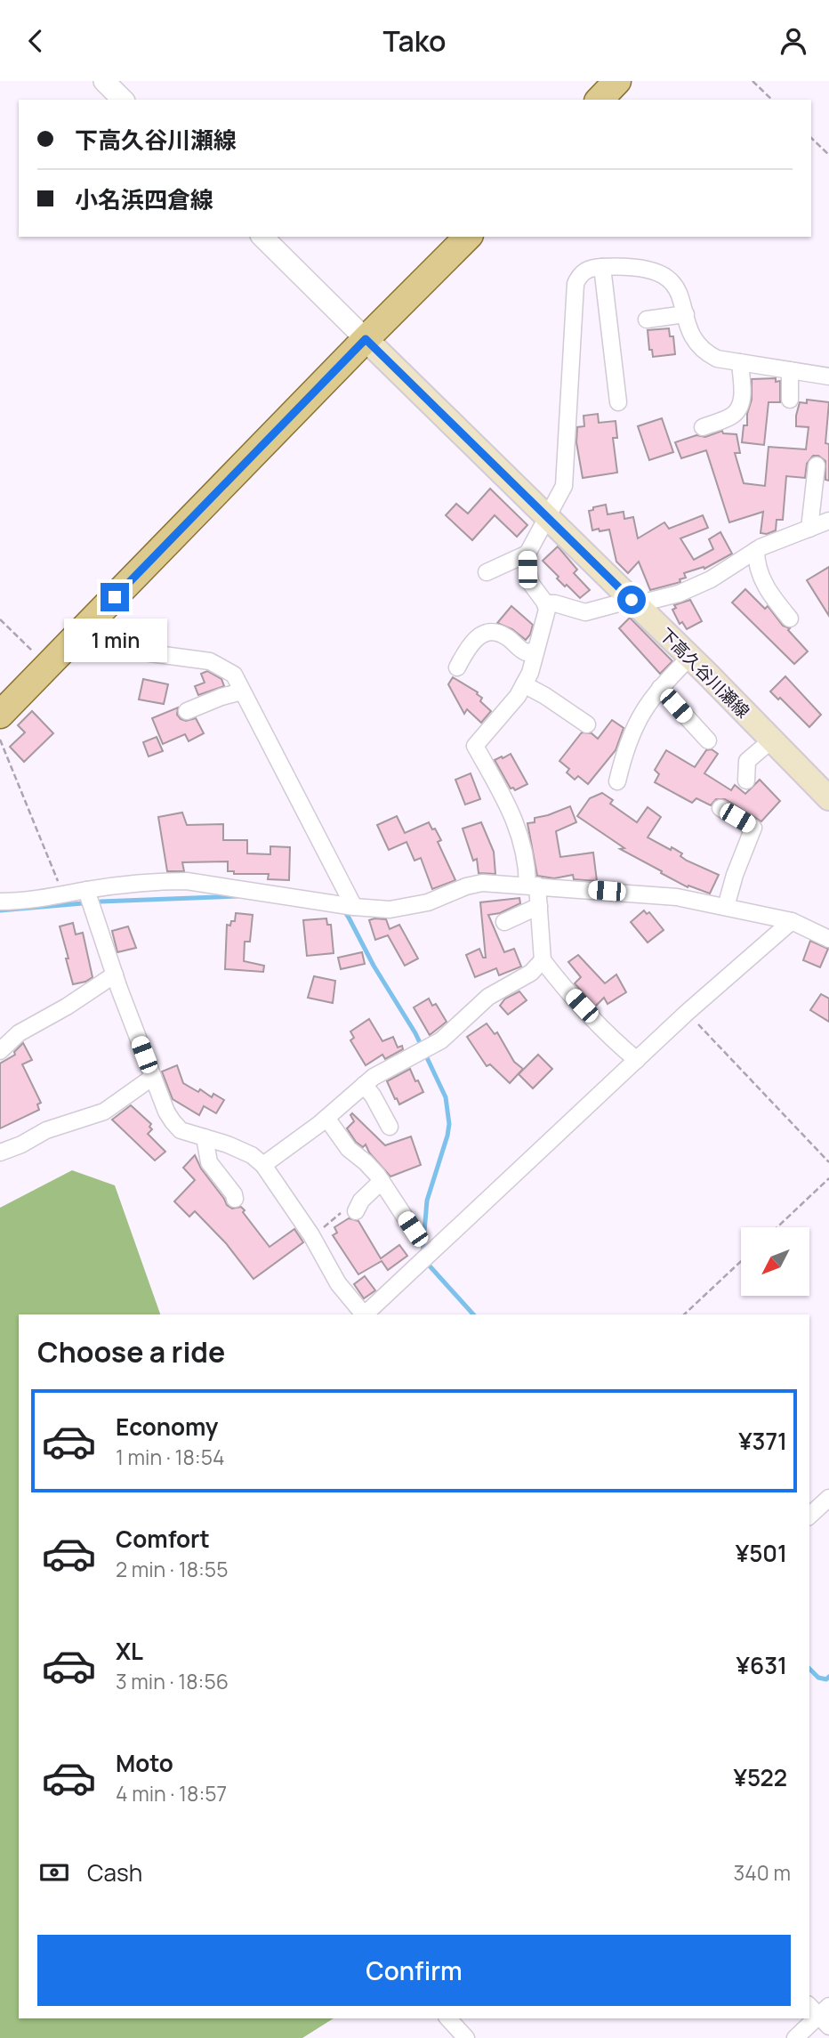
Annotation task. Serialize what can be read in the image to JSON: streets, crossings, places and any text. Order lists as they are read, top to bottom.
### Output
{
  "streets": {
    "main road": ["下高久谷川瀬線"]
  },
  "north": "bottom left",
  "page": {
    "header": "Tako",
    "banner": ["下高久谷川瀬線", "小名浜四倉線"],
    "bubble": "1 min",
    "heading": "Choose a ride",
    "list": [
      {
        "name": "Economy",
        "note": "1 min · 18:54",
        "value": "¥371"
      },
      {
        "name": "Comfort",
        "note": "2 min · 18:55",
        "value": "¥501"
      },
      {
        "name": "XL",
        "note": "3 min · 18:56",
        "value": "¥631"
      },
      {
        "name": "Moto",
        "note": "4 min · 18:57",
        "value": "¥522"
      }
    ],
    "pay": ["Cash", "340 m"],
    "buttons": "Confirm"
  }
}
